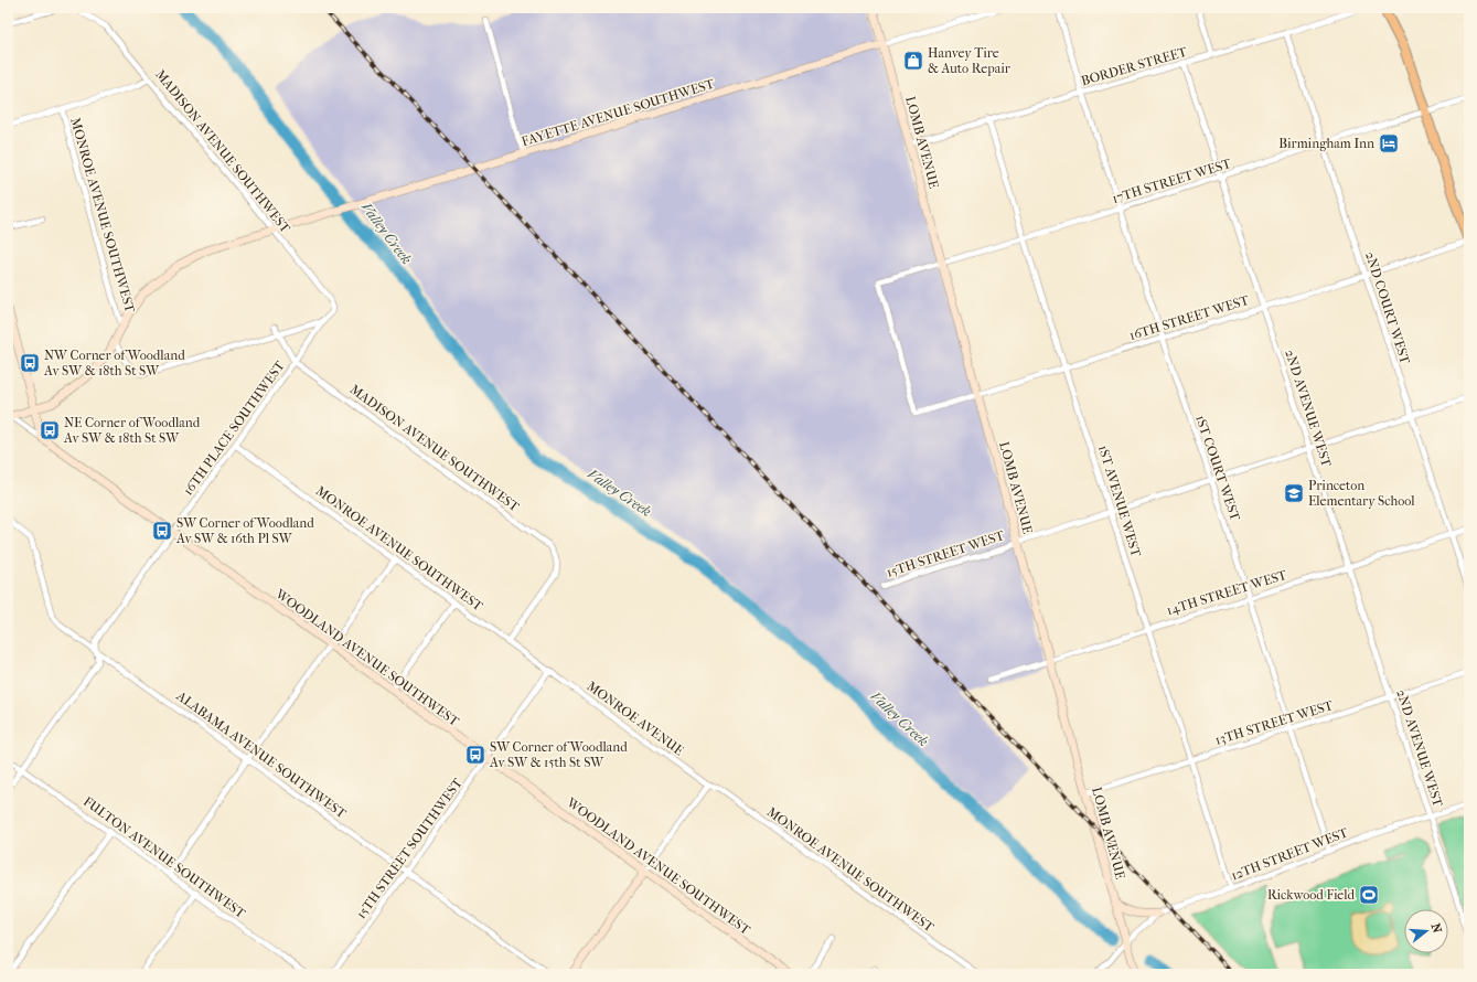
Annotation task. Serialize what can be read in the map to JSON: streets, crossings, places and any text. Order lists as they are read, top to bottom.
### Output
{
  "streets": {
    "street": [
      "BORDER STREET",
      "FAYETTE AVENUE SOUTHWEST",
      "LOMB AVENUE",
      "MADISON AVENUE SOUTHWEST",
      "17TH STREET WEST",
      "MONROE AVENUE SOUTHWEST",
      "2ND COURT WEST",
      "16TH STREET WEST",
      "2ND AVENUE WEST",
      "16TH PLACE SOUTHWEST",
      "1ST COURT WEST",
      "1ST AVENUE WEST",
      "15TH STREET WEST",
      "14TH STREET WEST",
      "WOODLAND AVENUE SOUTHWEST",
      "MONROE AVENUE",
      "13TH STREET WEST",
      "ALABAMA AVENUE SOUTHWEST",
      "15TH STREET SOUTHWEST",
      "12TH STREET WEST",
      "FULTON AVENUE SOUTHWEST"
    ]
  },
  "crossings": [
    ["BORDER STREET", "LOMB AVENUE"],
    ["BORDER STREET", "2ND COURT WEST"],
    ["BORDER STREET", "2ND AVENUE WEST"],
    ["BORDER STREET", "1ST COURT WEST"],
    ["BORDER STREET", "1ST AVENUE WEST"],
    ["FAYETTE AVENUE SOUTHWEST", "LOMB AVENUE"],
    ["FAYETTE AVENUE SOUTHWEST", "MADISON AVENUE SOUTHWEST"],
    ["FAYETTE AVENUE SOUTHWEST", "MONROE AVENUE SOUTHWEST"],
    ["LOMB AVENUE", "17TH STREET WEST"],
    ["LOMB AVENUE", "16TH STREET WEST"],
    ["LOMB AVENUE", "15TH STREET WEST"],
    ["LOMB AVENUE", "14TH STREET WEST"],
    ["LOMB AVENUE", "13TH STREET WEST"],
    ["LOMB AVENUE", "12TH STREET WEST"],
    ["MADISON AVENUE SOUTHWEST", "MONROE AVENUE SOUTHWEST"],
    ["MADISON AVENUE SOUTHWEST", "16TH PLACE SOUTHWEST"],
    ["17TH STREET WEST", "2ND COURT WEST"],
    ["17TH STREET WEST", "16TH STREET WEST"],
    ["17TH STREET WEST", "2ND AVENUE WEST"],
    ["17TH STREET WEST", "1ST COURT WEST"],
    ["17TH STREET WEST", "1ST AVENUE WEST"],
    ["MONROE AVENUE SOUTHWEST", "16TH PLACE SOUTHWEST"],
    ["MONROE AVENUE SOUTHWEST", "MONROE AVENUE"],
    ["MONROE AVENUE SOUTHWEST", "15TH STREET SOUTHWEST"],
    ["2ND COURT WEST", "16TH STREET WEST"],
    ["2ND COURT WEST", "15TH STREET WEST"],
    ["2ND COURT WEST", "14TH STREET WEST"],
    ["16TH STREET WEST", "2ND AVENUE WEST"],
    ["16TH STREET WEST", "1ST COURT WEST"],
    ["16TH STREET WEST", "1ST AVENUE WEST"],
    ["2ND AVENUE WEST", "15TH STREET WEST"],
    ["2ND AVENUE WEST", "14TH STREET WEST"],
    ["2ND AVENUE WEST", "13TH STREET WEST"],
    ["2ND AVENUE WEST", "12TH STREET WEST"],
    ["16TH PLACE SOUTHWEST", "WOODLAND AVENUE SOUTHWEST"],
    ["16TH PLACE SOUTHWEST", "ALABAMA AVENUE SOUTHWEST"],
    ["16TH PLACE SOUTHWEST", "FULTON AVENUE SOUTHWEST"],
    ["1ST COURT WEST", "15TH STREET WEST"],
    ["1ST COURT WEST", "14TH STREET WEST"],
    ["1ST COURT WEST", "13TH STREET WEST"],
    ["1ST COURT WEST", "12TH STREET WEST"],
    ["1ST AVENUE WEST", "15TH STREET WEST"],
    ["1ST AVENUE WEST", "14TH STREET WEST"],
    ["1ST AVENUE WEST", "13TH STREET WEST"],
    ["1ST AVENUE WEST", "12TH STREET WEST"],
    ["WOODLAND AVENUE SOUTHWEST", "15TH STREET SOUTHWEST"],
    ["MONROE AVENUE", "15TH STREET SOUTHWEST"],
    ["ALABAMA AVENUE SOUTHWEST", "15TH STREET SOUTHWEST"]
  ],
  "water": ["Valley Creek"],
  "places": {
    "shop": ["Hanvey Tire & Auto Repair"],
    "hotel": ["Birmingham Inn"],
    "bus stop": [
      "NW Corner of Woodland Av SW & 18th St SW",
      "NE Corner of Woodland Av SW & 18th St SW",
      "SW Corner of Woodland Av SW & 16th Pl SW",
      "SW Corner of Woodland Av SW & 15th St SW"
    ],
    "school or university": ["Princeton Elementary School"],
    "sports": ["Rickwood Field"]
  },
  "north": "right"
}
